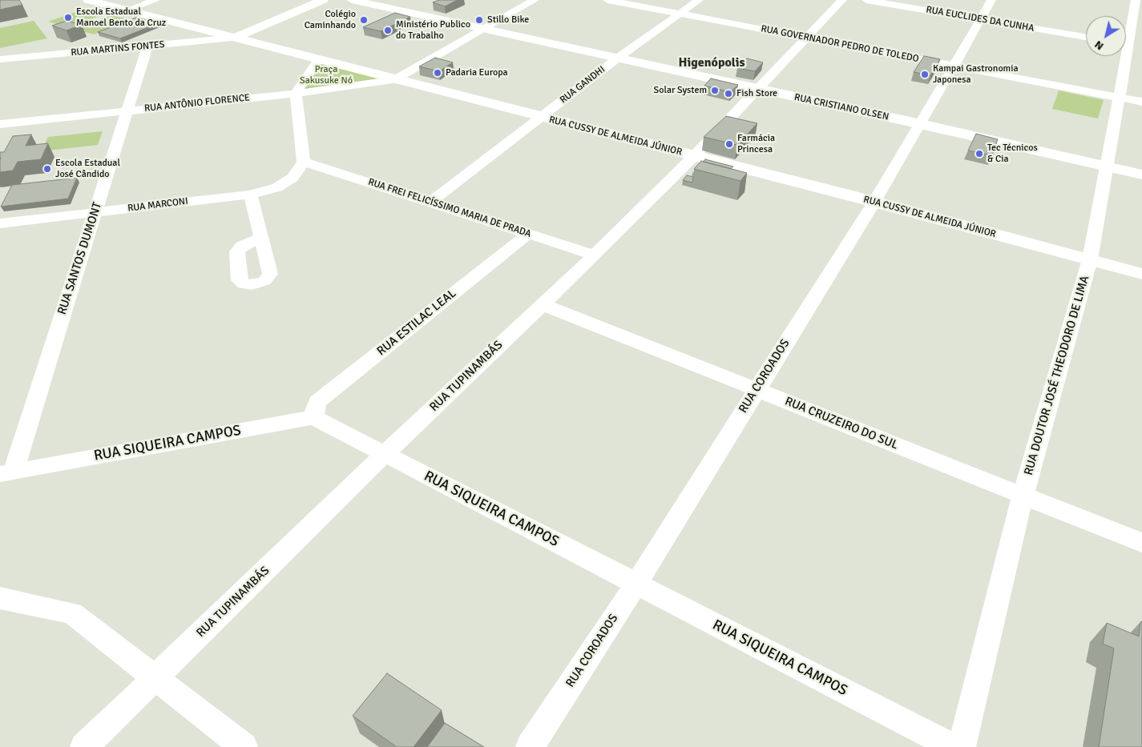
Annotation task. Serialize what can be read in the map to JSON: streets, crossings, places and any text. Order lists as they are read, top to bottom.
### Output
{
  "streets": {
    "street": [
      "RUA EUCLIDES DA CUNHA",
      "RUA GOVERNADOR PEDRO DE TOLEDO",
      "RUA MARTINS FONTES",
      "RUA GANDHI",
      "RUA ANTÔNIO FLORENCE",
      "RUA CRISTIANO OLSEN",
      "RUA CUSSY DE ALMEIDA JÚNIOR",
      "RUA MARCONI",
      "RUA FREI FELICÍSSIMO MARIA DE PRADA",
      "RUA SANTOS DUMONT",
      "RUA ESTILAC LEAL",
      "RUA DOUTOR JOSÉ THEODORO DE LIMA",
      "RUA TUPINAMBÁS",
      "RUA COROADOS",
      "RUA CRUZEIRO DO SUL",
      "RUA SIQUEIRA CAMPOS"
    ]
  },
  "crossings": [
    ["RUA EUCLIDES DA CUNHA", "RUA COROADOS"],
    ["RUA GOVERNADOR PEDRO DE TOLEDO", "RUA GANDHI"],
    ["RUA GOVERNADOR PEDRO DE TOLEDO", "RUA DOUTOR JOSÉ THEODORO DE LIMA"],
    ["RUA GOVERNADOR PEDRO DE TOLEDO", "RUA TUPINAMBÁS"],
    ["RUA GOVERNADOR PEDRO DE TOLEDO", "RUA COROADOS"],
    ["RUA MARTINS FONTES", "RUA CUSSY DE ALMEIDA JÚNIOR"],
    ["RUA MARTINS FONTES", "RUA SANTOS DUMONT"],
    ["RUA GANDHI", "RUA CRISTIANO OLSEN"],
    ["RUA GANDHI", "RUA CUSSY DE ALMEIDA JÚNIOR"],
    ["RUA GANDHI", "RUA FREI FELICÍSSIMO MARIA DE PRADA"],
    ["RUA ANTÔNIO FLORENCE", "RUA CUSSY DE ALMEIDA JÚNIOR"],
    ["RUA ANTÔNIO FLORENCE", "RUA SANTOS DUMONT"],
    ["RUA CRISTIANO OLSEN", "RUA DOUTOR JOSÉ THEODORO DE LIMA"],
    ["RUA CRISTIANO OLSEN", "RUA TUPINAMBÁS"],
    ["RUA CRISTIANO OLSEN", "RUA COROADOS"],
    ["RUA CUSSY DE ALMEIDA JÚNIOR", "RUA DOUTOR JOSÉ THEODORO DE LIMA"],
    ["RUA CUSSY DE ALMEIDA JÚNIOR", "RUA TUPINAMBÁS"],
    ["RUA CUSSY DE ALMEIDA JÚNIOR", "RUA COROADOS"],
    ["RUA MARCONI", "RUA FREI FELICÍSSIMO MARIA DE PRADA"],
    ["RUA MARCONI", "RUA SANTOS DUMONT"],
    ["RUA FREI FELICÍSSIMO MARIA DE PRADA", "RUA ESTILAC LEAL"],
    ["RUA FREI FELICÍSSIMO MARIA DE PRADA", "RUA TUPINAMBÁS"],
    ["RUA SANTOS DUMONT", "RUA SIQUEIRA CAMPOS"],
    ["RUA ESTILAC LEAL", "RUA SIQUEIRA CAMPOS"],
    ["RUA DOUTOR JOSÉ THEODORO DE LIMA", "RUA CRUZEIRO DO SUL"],
    ["RUA TUPINAMBÁS", "RUA CRUZEIRO DO SUL"],
    ["RUA TUPINAMBÁS", "RUA SIQUEIRA CAMPOS"],
    ["RUA COROADOS", "RUA CRUZEIRO DO SUL"],
    ["RUA COROADOS", "RUA SIQUEIRA CAMPOS"]
  ],
  "districts": ["Higenópolis"],
  "parks": ["Praça Sakusuke Nó"],
  "places": [
    "Escola Estadual Manoel Bento da Cruz",
    "Colégio Caminhando",
    "Stillo Bike",
    "Ministério Publico do Trabalho",
    "Padaria Europa",
    "Kampai Gastronomia Japonesa",
    "Solar System",
    "Fish Store",
    "Farmácia Princesa",
    "Tec Técnicos & Cia",
    "Escola Estadual José Cândido"
  ],
  "north": "bottom left"
}
